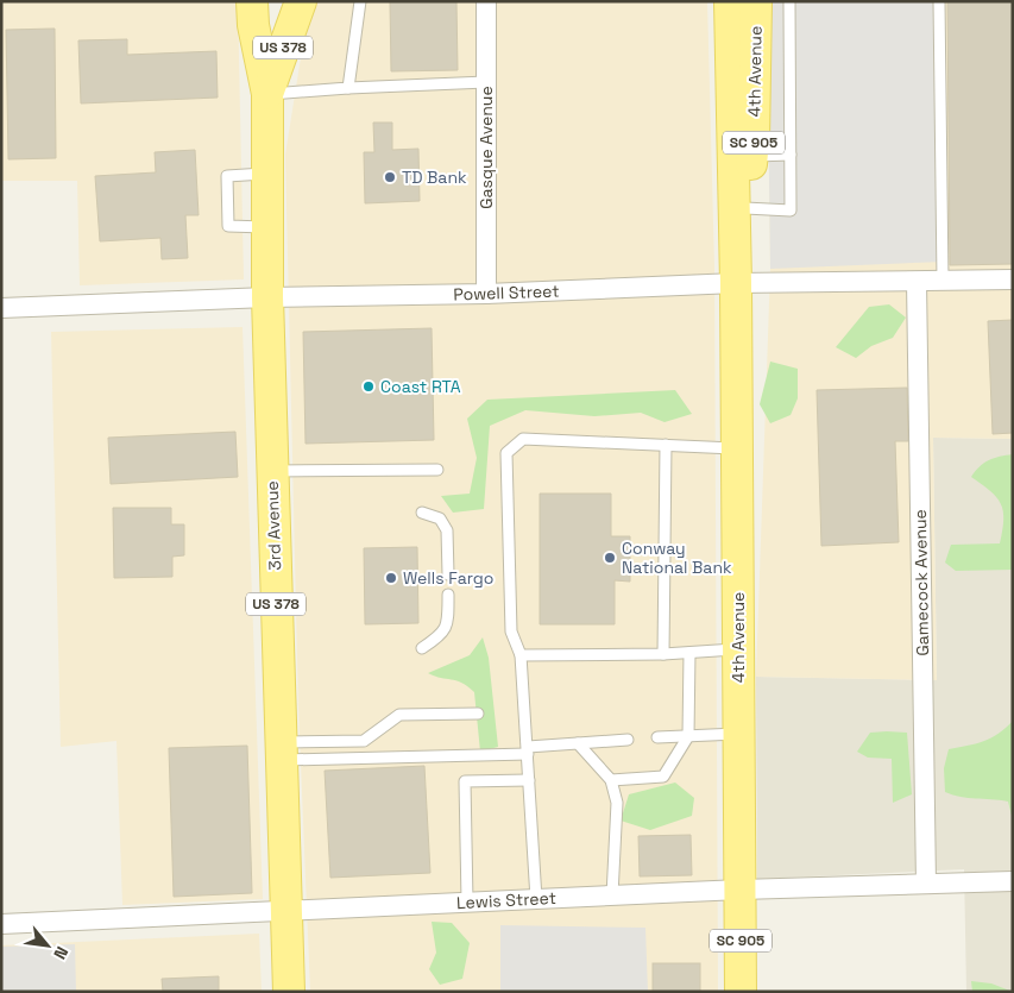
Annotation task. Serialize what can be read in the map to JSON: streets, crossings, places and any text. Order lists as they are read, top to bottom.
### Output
{
  "streets": {
    "main road": [
      "US 378",
      "4th Avenue",
      "SC 905",
      "3rd Avenue"
    ],
    "street": [
      "Gasque Avenue",
      "Powell Street",
      "Gamecock Avenue",
      "Lewis Street"
    ]
  },
  "crossings": [
    ["US 378", "3rd Avenue"],
    ["4th Avenue", "Powell Street"],
    ["4th Avenue", "Lewis Street"],
    ["Gasque Avenue", "Powell Street"],
    ["Powell Street", "3rd Avenue"],
    ["Powell Street", "Gamecock Avenue"],
    ["3rd Avenue", "Lewis Street"],
    ["Gamecock Avenue", "Lewis Street"]
  ],
  "places": [
    "TD Bank",
    "Coast RTA",
    "Conway National Bank",
    "Wells Fargo"
  ],
  "north": "bottom right"
}
